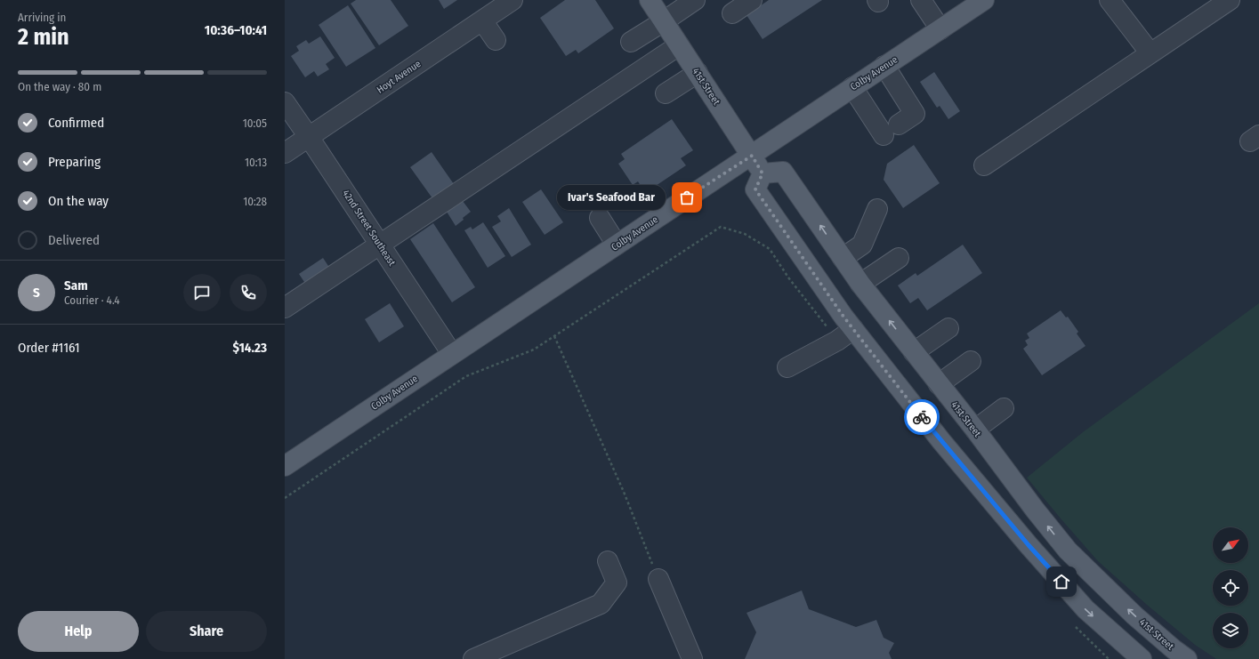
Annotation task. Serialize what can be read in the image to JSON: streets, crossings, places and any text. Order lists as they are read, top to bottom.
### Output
{
  "streets": {
    "main road": ["Colby Avenue", "41st Street"],
    "street": ["Hoyt Avenue", "42nd Street Southeast"]
  },
  "crossings": [
    ["Colby Avenue", "41st Street"],
    ["Colby Avenue", "42nd Street Southeast"],
    ["Hoyt Avenue", "42nd Street Southeast"]
  ],
  "places": ["Ivar's Seafood Bar"],
  "north": "top right",
  "page": {
    "heading": ["2 min", "Arriving in", "10:36–10:41"],
    "panel": [
      "Sam",
      "Courier · 4.4",
      "Order #1161",
      "$14.23"
    ],
    "bar": "On the way · 80 m",
    "list": [
      ["Confirmed", "10:05"],
      ["Preparing", "10:13"],
      ["On the way", "10:28"],
      "Delivered"
    ],
    "bubble": "Ivar's Seafood Bar",
    "round": "S",
    "buttons": ["Help", "Share"]
  }
}
